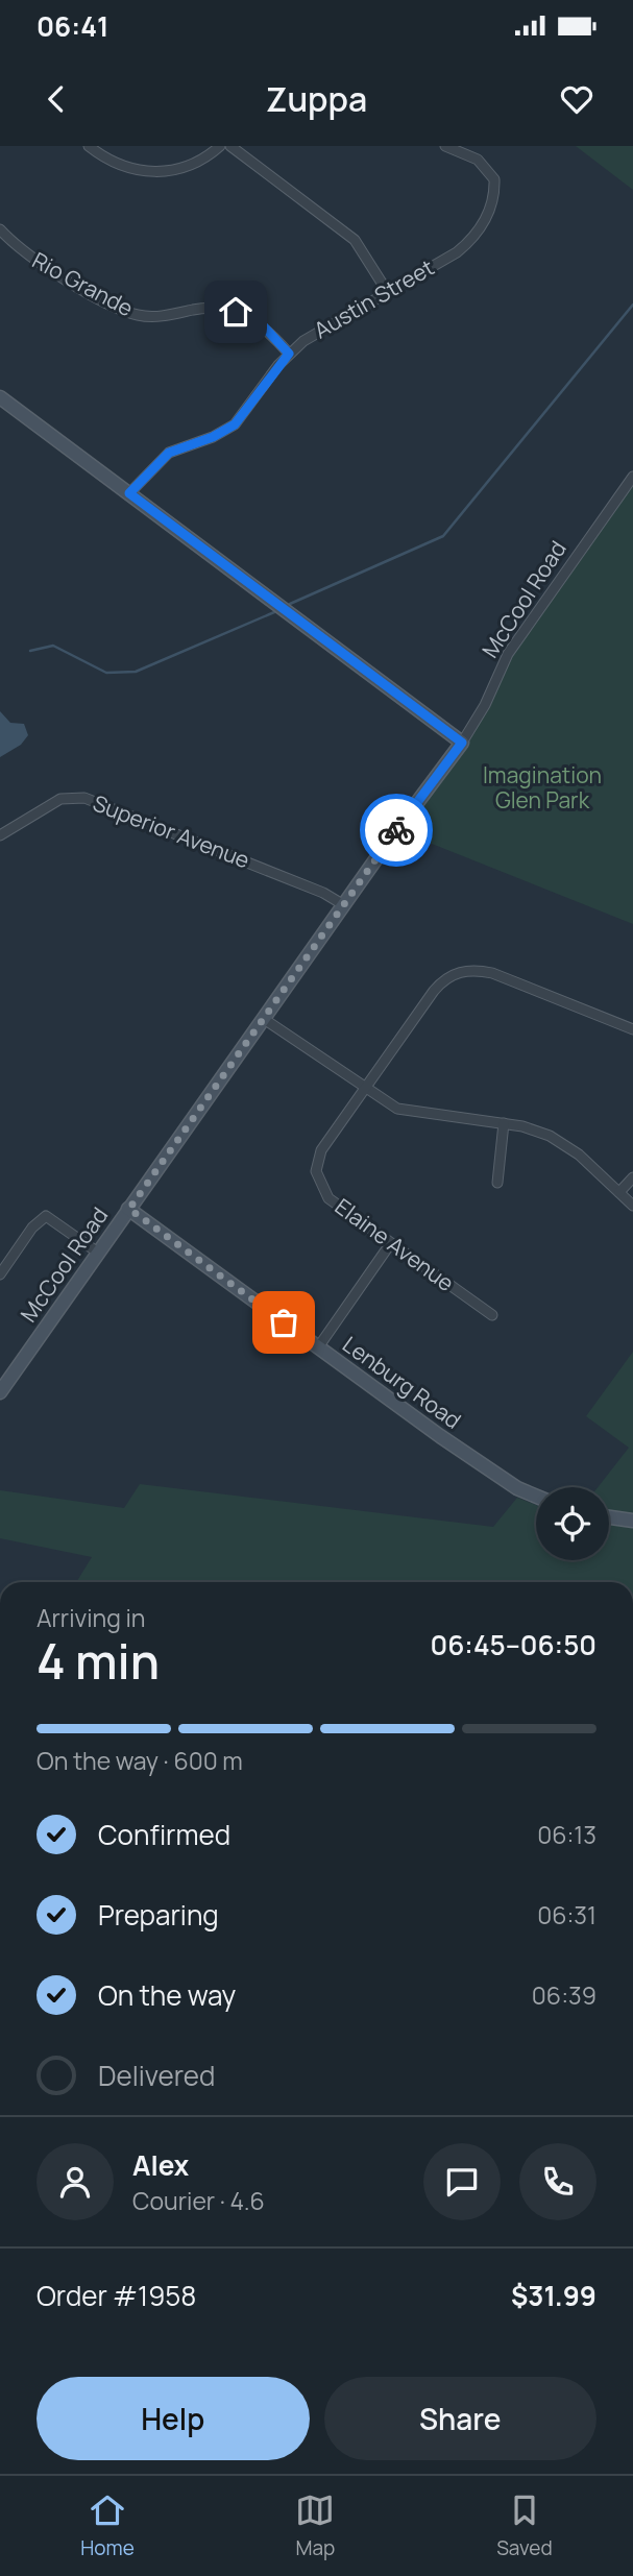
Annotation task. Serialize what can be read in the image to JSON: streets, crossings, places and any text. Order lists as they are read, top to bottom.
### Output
{
  "streets": {
    "street": [
      "Rio Grande",
      "Austin Street",
      "McCool Road",
      "Superior Avenue",
      "Elaine Avenue",
      "Lenburg Road"
    ]
  },
  "crossings": [
    ["Rio Grande", "Austin Street"],
    ["McCool Road", "Superior Avenue"],
    ["McCool Road", "Lenburg Road"]
  ],
  "parks": ["Imagination Glen Park"],
  "page": {
    "status": "06:41",
    "header": "Zuppa",
    "heading": ["4 min", "Arriving in", "06:45–06:50"],
    "panel": [
      "Alex",
      "Courier · 4.6",
      "Order #1958",
      "$31.99"
    ],
    "bar": "On the way · 600 m",
    "list": [
      ["Confirmed", "06:13"],
      ["Preparing", "06:31"],
      ["On the way", "06:39"],
      "Delivered"
    ],
    "buttons": ["Help", "Share"],
    "tabs": ["Home", "Map", "Saved"]
  }
}
